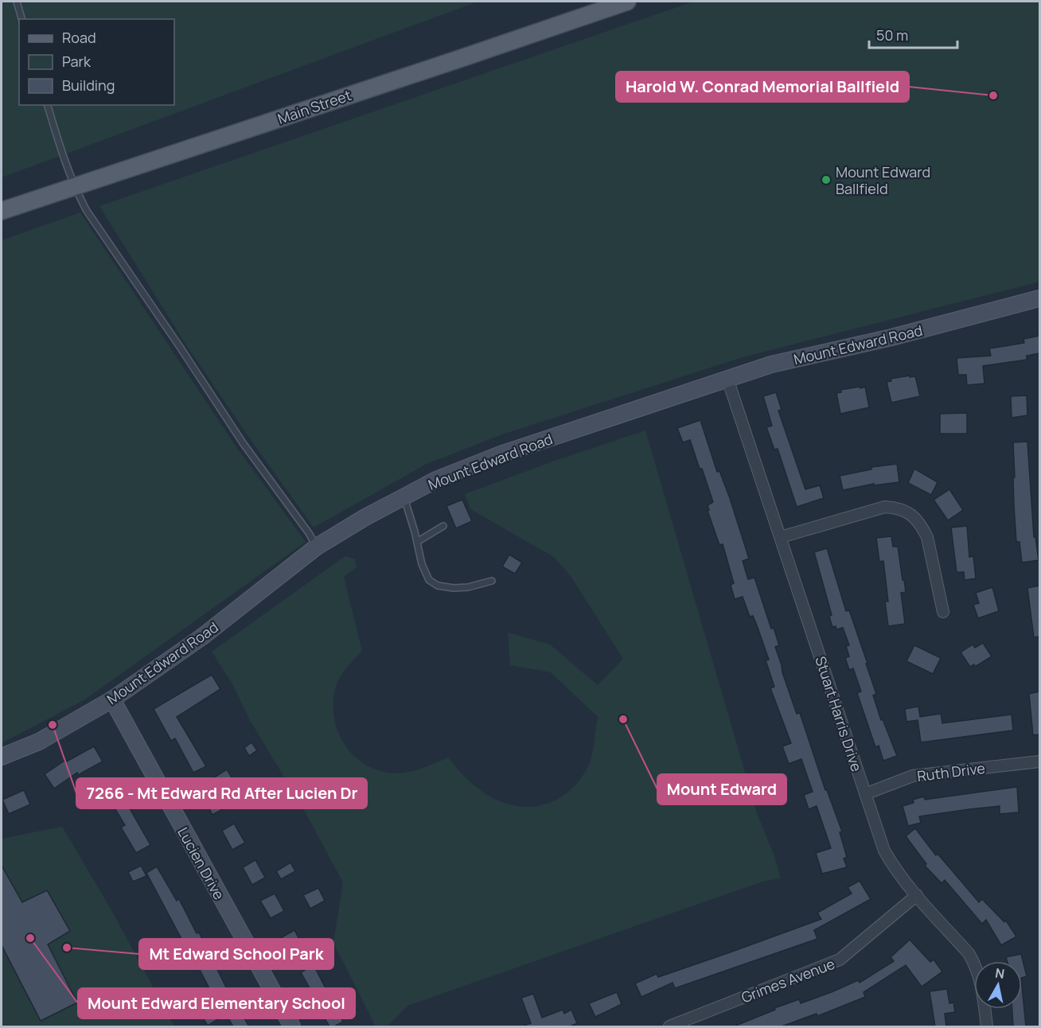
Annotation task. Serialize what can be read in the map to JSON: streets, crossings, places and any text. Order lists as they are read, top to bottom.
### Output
{
  "streets": {
    "main road": ["Main Street"],
    "street": [
      "Mount Edward Road",
      "Stuart Harris Drive",
      "Ruth Drive",
      "Lucien Drive",
      "Grimes Avenue"
    ]
  },
  "crossings": [
    ["Mount Edward Road", "Stuart Harris Drive"],
    ["Mount Edward Road", "Lucien Drive"],
    ["Stuart Harris Drive", "Ruth Drive"],
    ["Stuart Harris Drive", "Grimes Avenue"]
  ],
  "places": [
    "Harold W. Conrad Memorial Ballfield",
    "Mount Edward Ballfield",
    "Mount Edward",
    "7266 - Mt Edward Rd After Lucien Dr",
    "Mount Edward Elementary School",
    "Mt Edward School Park"
  ],
  "legend": ["Road", "Park", "Building"],
  "scale_bar": "50 m",
  "north": "top"
}
